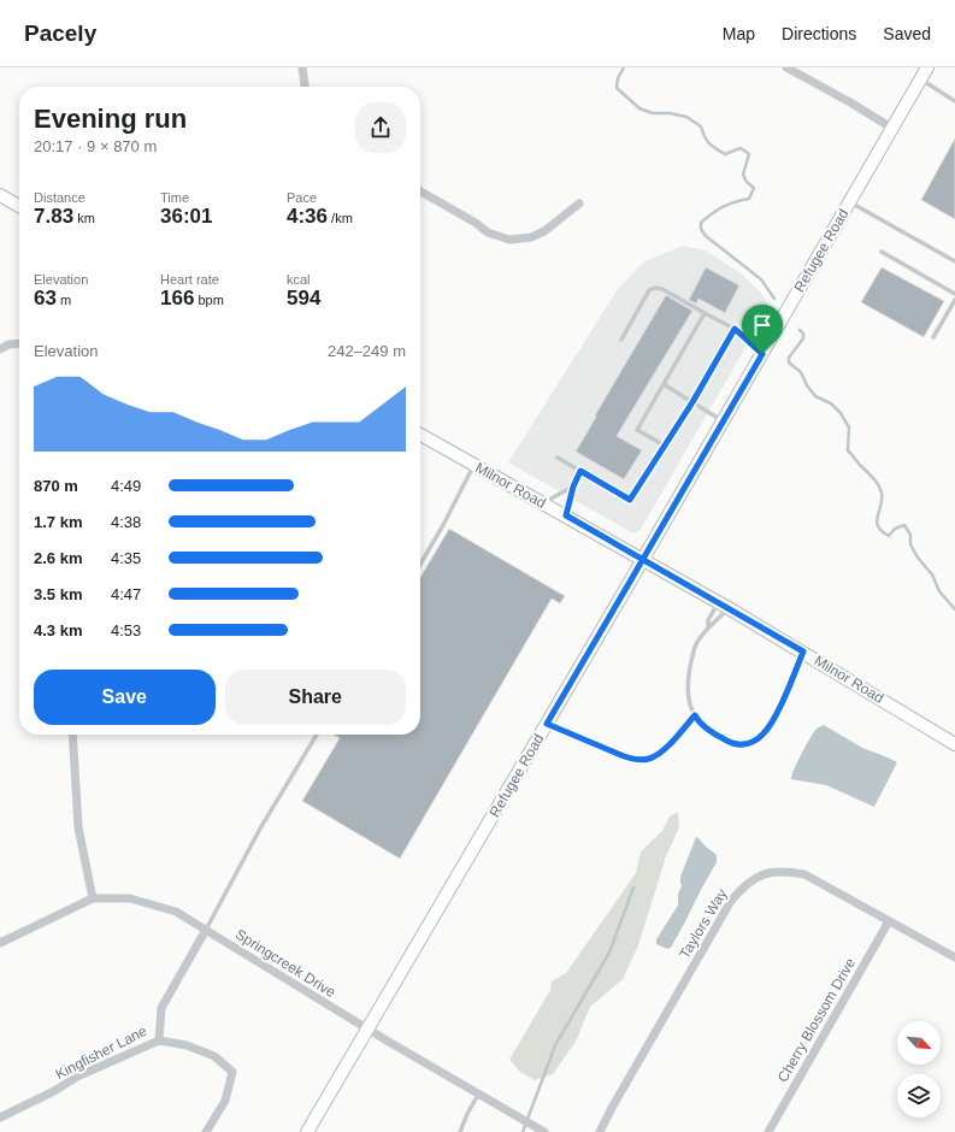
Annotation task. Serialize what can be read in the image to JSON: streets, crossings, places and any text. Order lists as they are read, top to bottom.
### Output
{
  "streets": {
    "main road": ["Refugee Road", "Milnor Road"],
    "street": [
      "Taylors Way",
      "Springcreek Drive",
      "Cherry Blossom Drive",
      "Kingfisher Lane"
    ]
  },
  "crossings": [
    ["Refugee Road", "Milnor Road"],
    ["Refugee Road", "Springcreek Drive"],
    ["Taylors Way", "Cherry Blossom Drive"],
    ["Springcreek Drive", "Kingfisher Lane"]
  ],
  "north": "bottom right",
  "page": {
    "header": "Pacely",
    "nav": ["Map", "Directions", "Saved"],
    "heading": ["Evening run", "20:17 · 9 × 870 m"],
    "stats": [
      ["Distance", "7.83 km"],
      ["Time", "36:01"],
      ["Pace", "4:36 /km"],
      ["Elevation", "63 m"],
      ["Heart rate", "166 bpm"],
      ["kcal", "594"]
    ],
    "chart": ["Elevation", "242–249 m"],
    "list": [
      {
        "name": "870 m",
        "note": "4:49"
      },
      {
        "name": "1.7 km",
        "note": "4:38"
      },
      {
        "name": "2.6 km",
        "note": "4:35"
      },
      {
        "name": "3.5 km",
        "note": "4:47"
      },
      {
        "name": "4.3 km",
        "note": "4:53"
      }
    ],
    "buttons": ["Save", "Share"]
  }
}
